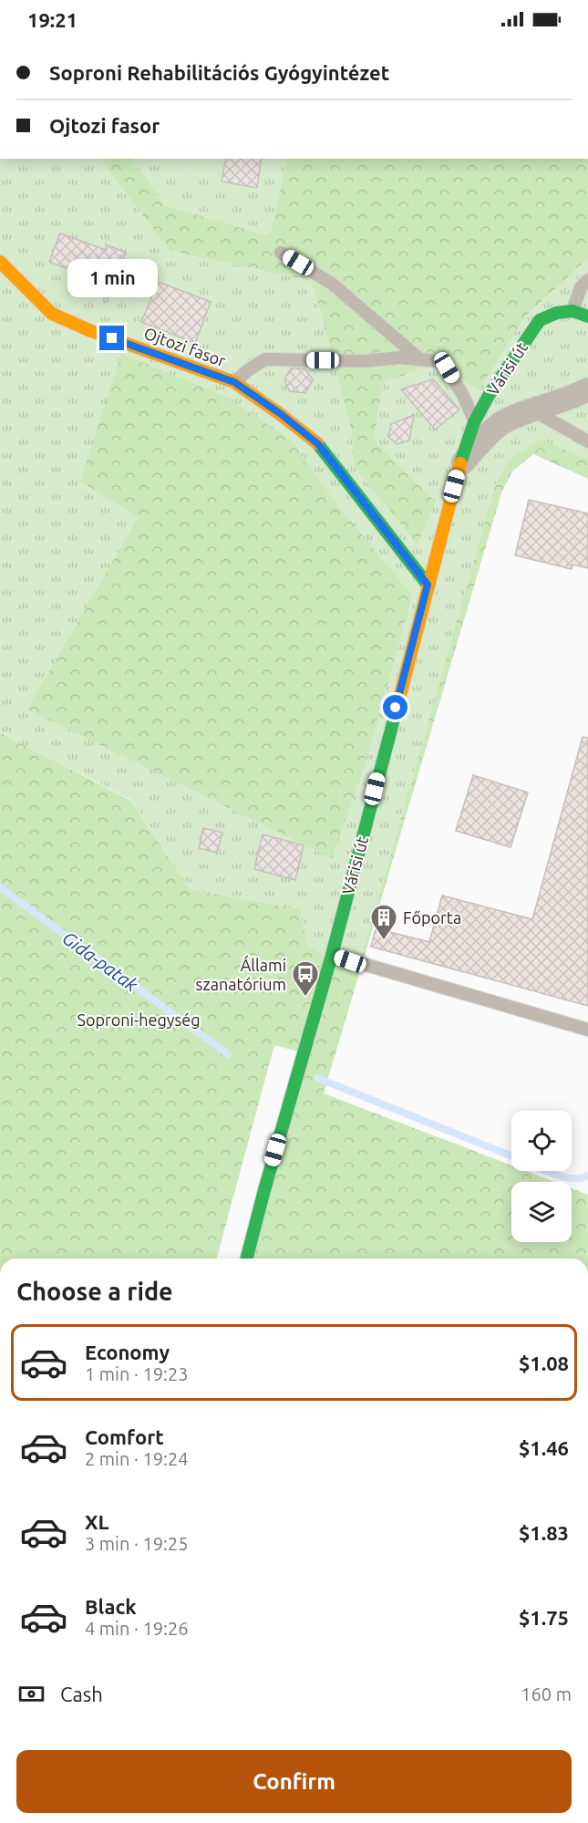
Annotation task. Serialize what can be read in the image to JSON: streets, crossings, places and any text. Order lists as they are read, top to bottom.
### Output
{
  "streets": {
    "street": ["Ojtozi fasor", "Várisi út"]
  },
  "crossings": [
    ["Ojtozi fasor", "Várisi út"]
  ],
  "water": ["Gida-patak"],
  "parks": ["Soproni-hegység"],
  "places": {
    "building": ["Főporta"],
    "bus stop": ["Állami szanatórium"]
  },
  "page": {
    "status": "19:21",
    "banner": ["Soproni Rehabilitációs Gyógyintézet", "Ojtozi fasor"],
    "bubble": "1 min",
    "heading": "Choose a ride",
    "list": [
      {
        "name": "Economy",
        "note": "1 min · 19:23",
        "value": "$1.08"
      },
      {
        "name": "Comfort",
        "note": "2 min · 19:24",
        "value": "$1.46"
      },
      {
        "name": "XL",
        "note": "3 min · 19:25",
        "value": "$1.83"
      },
      {
        "name": "Black",
        "note": "4 min · 19:26",
        "value": "$1.75"
      }
    ],
    "pay": ["Cash", "160 m"],
    "buttons": "Confirm"
  }
}
